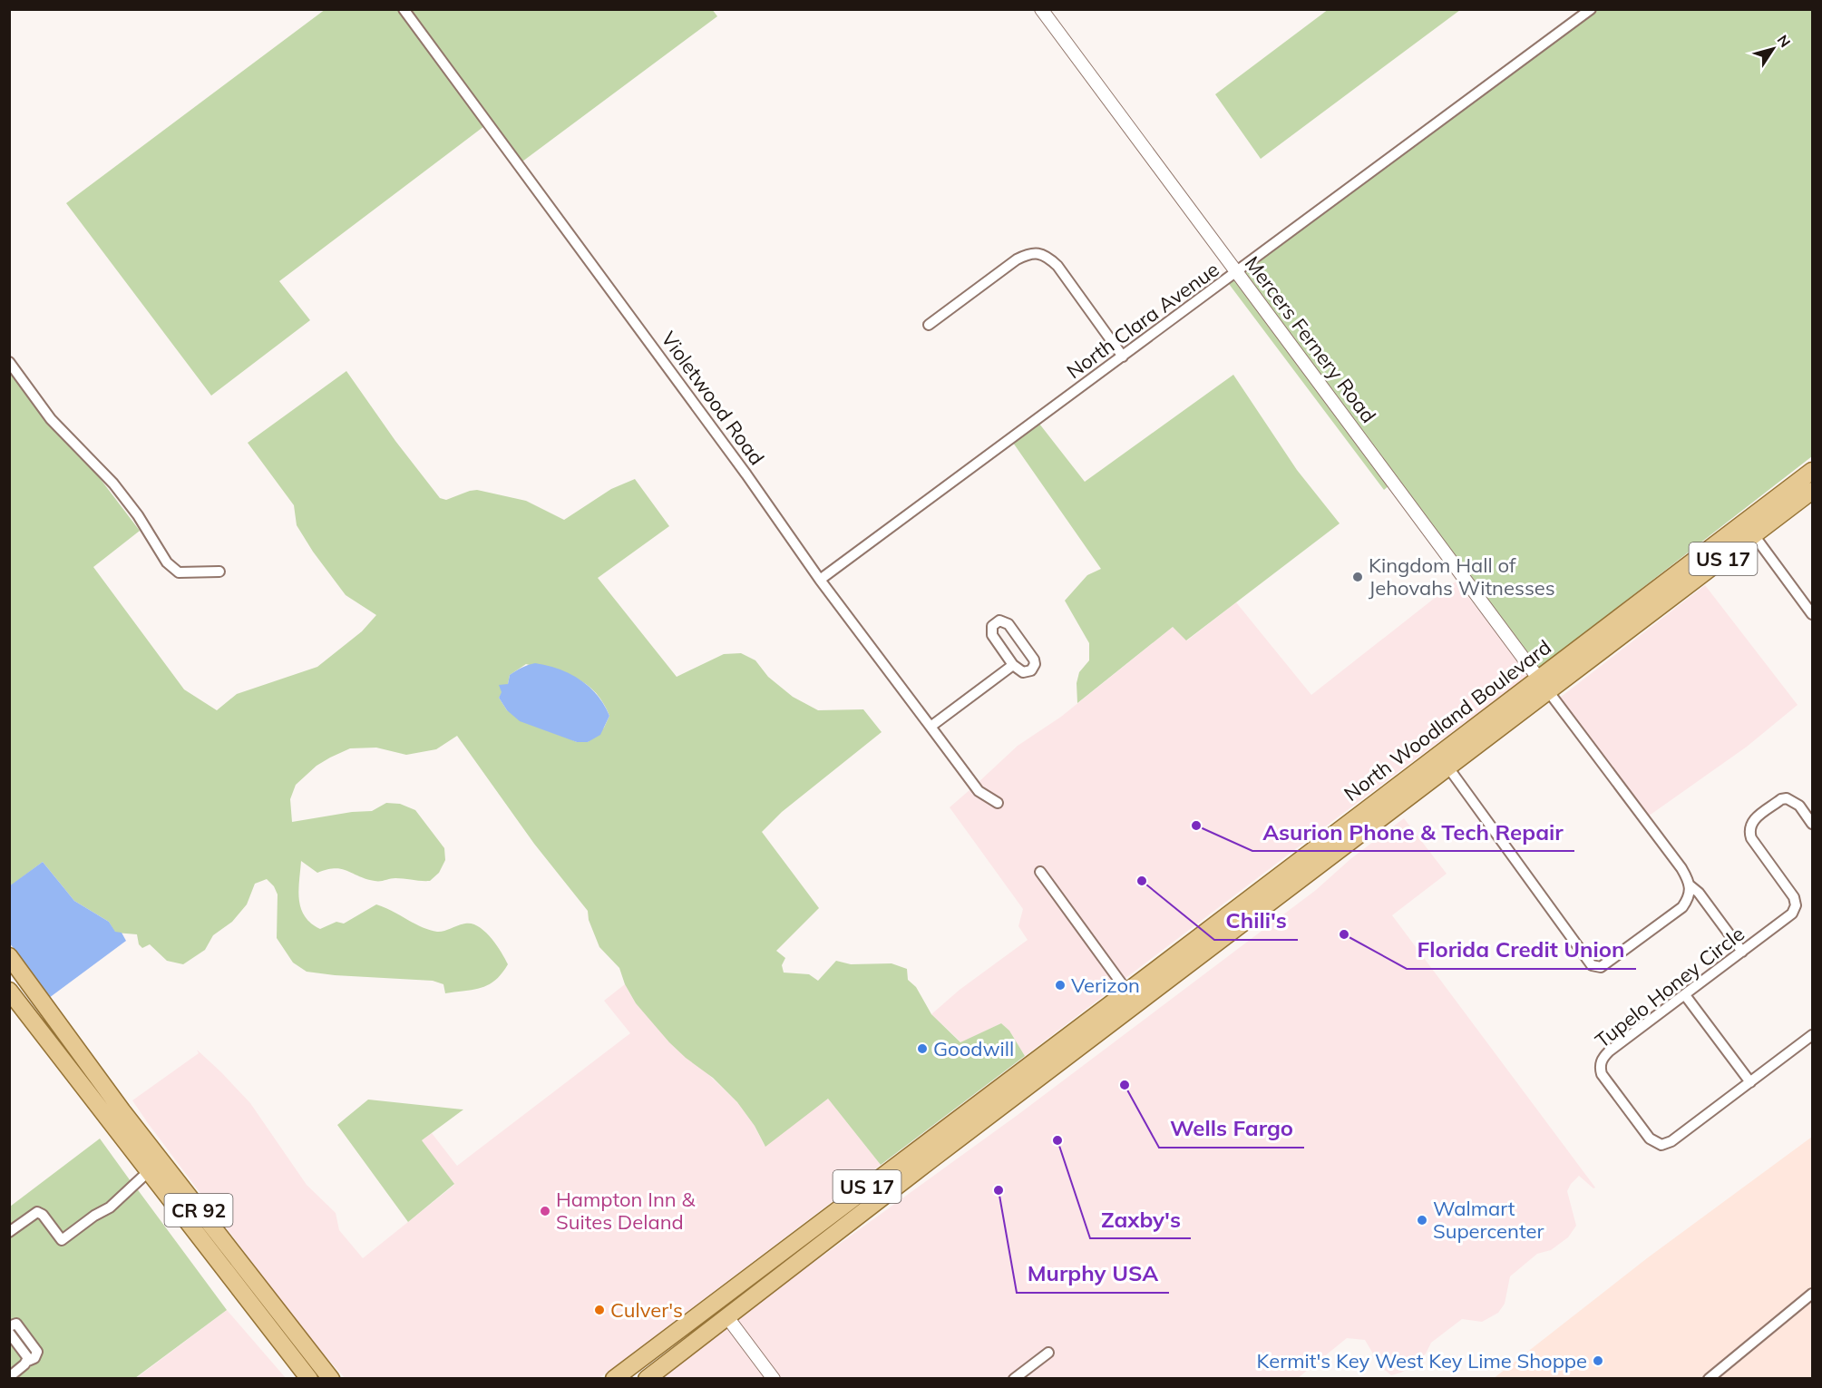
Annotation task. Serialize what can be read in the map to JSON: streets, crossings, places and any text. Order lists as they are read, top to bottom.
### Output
{
  "streets": {
    "main road": ["US 17", "North Woodland Boulevard", "CR 92"],
    "street": [
      "North Clara Avenue",
      "Mercers Fernery Road",
      "Violetwood Road",
      "Tupelo Honey Circle"
    ]
  },
  "crossings": [
    ["North Clara Avenue", "Mercers Fernery Road"],
    ["North Clara Avenue", "Violetwood Road"],
    ["Mercers Fernery Road", "North Woodland Boulevard"]
  ],
  "places": [
    "Kingdom Hall of Jehovahs Witnesses",
    "Asurion Phone & Tech Repair",
    "Chili's",
    "Florida Credit Union",
    "Verizon",
    "Goodwill",
    "Wells Fargo",
    "Zaxby's",
    "Murphy USA",
    "Hampton Inn & Suites Deland",
    "Walmart Supercenter",
    "Culver's",
    "Kermit's Key West Key Lime Shoppe"
  ],
  "north": "top right"
}
